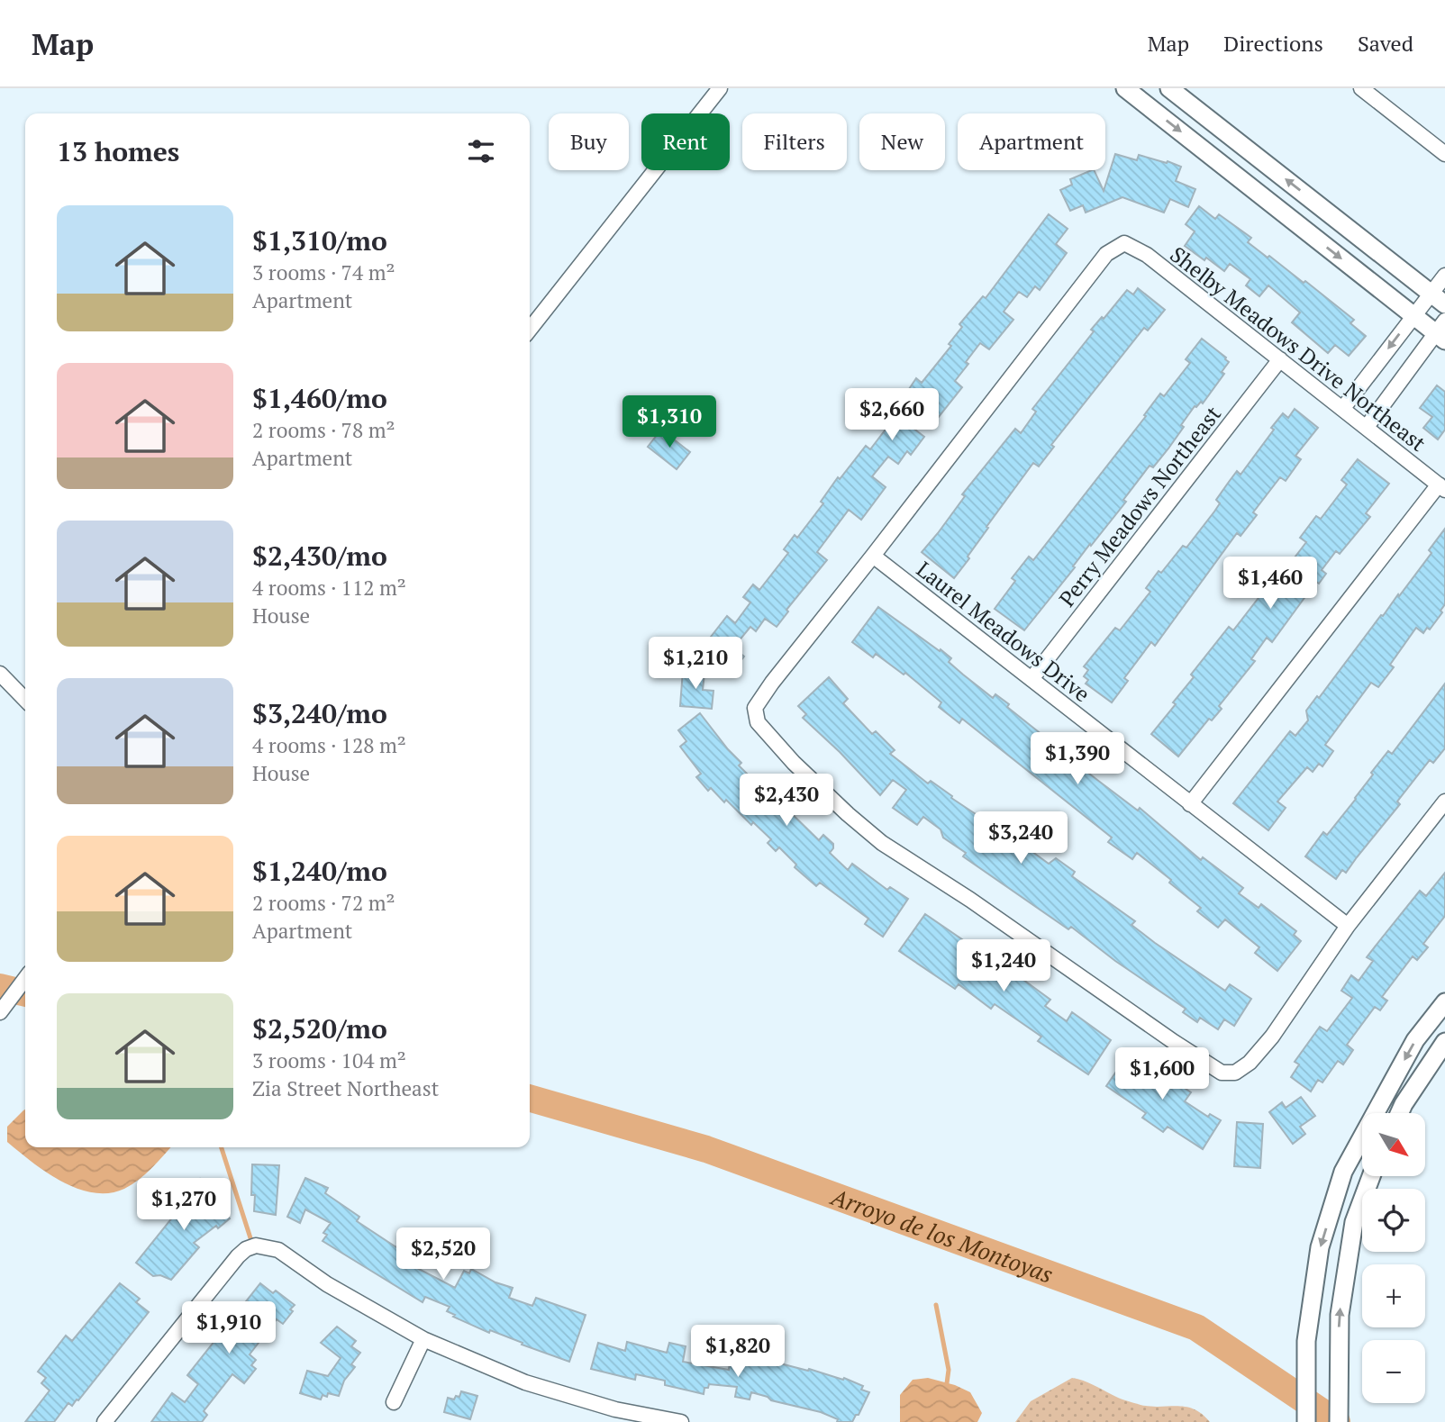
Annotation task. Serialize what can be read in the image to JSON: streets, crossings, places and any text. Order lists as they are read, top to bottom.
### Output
{
  "streets": {
    "street": ["Shelby Meadows Drive Northeast", "Perry Meadows Northeast", "Laurel Meadows Drive"]
  },
  "crossings": [
    ["Shelby Meadows Drive Northeast", "Perry Meadows Northeast"],
    ["Shelby Meadows Drive Northeast", "Laurel Meadows Drive"],
    ["Perry Meadows Northeast", "Laurel Meadows Drive"]
  ],
  "water": ["Arroyo de los Montoyas"],
  "north": "bottom right",
  "page": {
    "header": "Map",
    "nav": ["Map", "Directions", "Saved"],
    "chip": [
      "Buy",
      "Rent",
      "Filters",
      "New",
      "Apartment"
    ],
    "heading": "13 homes",
    "list": [
      {
        "name": "$1,310/mo",
        "note": "3 rooms · 74 m² · Apartment"
      },
      {
        "name": "$1,460/mo",
        "note": "2 rooms · 78 m² · Apartment"
      },
      {
        "name": "$2,430/mo",
        "note": "4 rooms · 112 m² · House"
      },
      {
        "name": "$3,240/mo",
        "note": "4 rooms · 128 m² · House"
      },
      {
        "name": "$1,240/mo",
        "note": "2 rooms · 72 m² · Apartment"
      },
      {
        "name": "$2,520/mo",
        "note": "3 rooms · 104 m² · Zia Street Northeast"
      }
    ],
    "price": [
      "$2,660",
      "$1,310",
      "$1,460",
      "$1,210",
      "$1,390",
      "$2,430",
      "$3,240",
      "$1,240",
      "$1,600",
      "$1,270",
      "$2,520",
      "$1,910",
      "$1,820"
    ],
    "map_buttons": ["+", "−"]
  }
}
